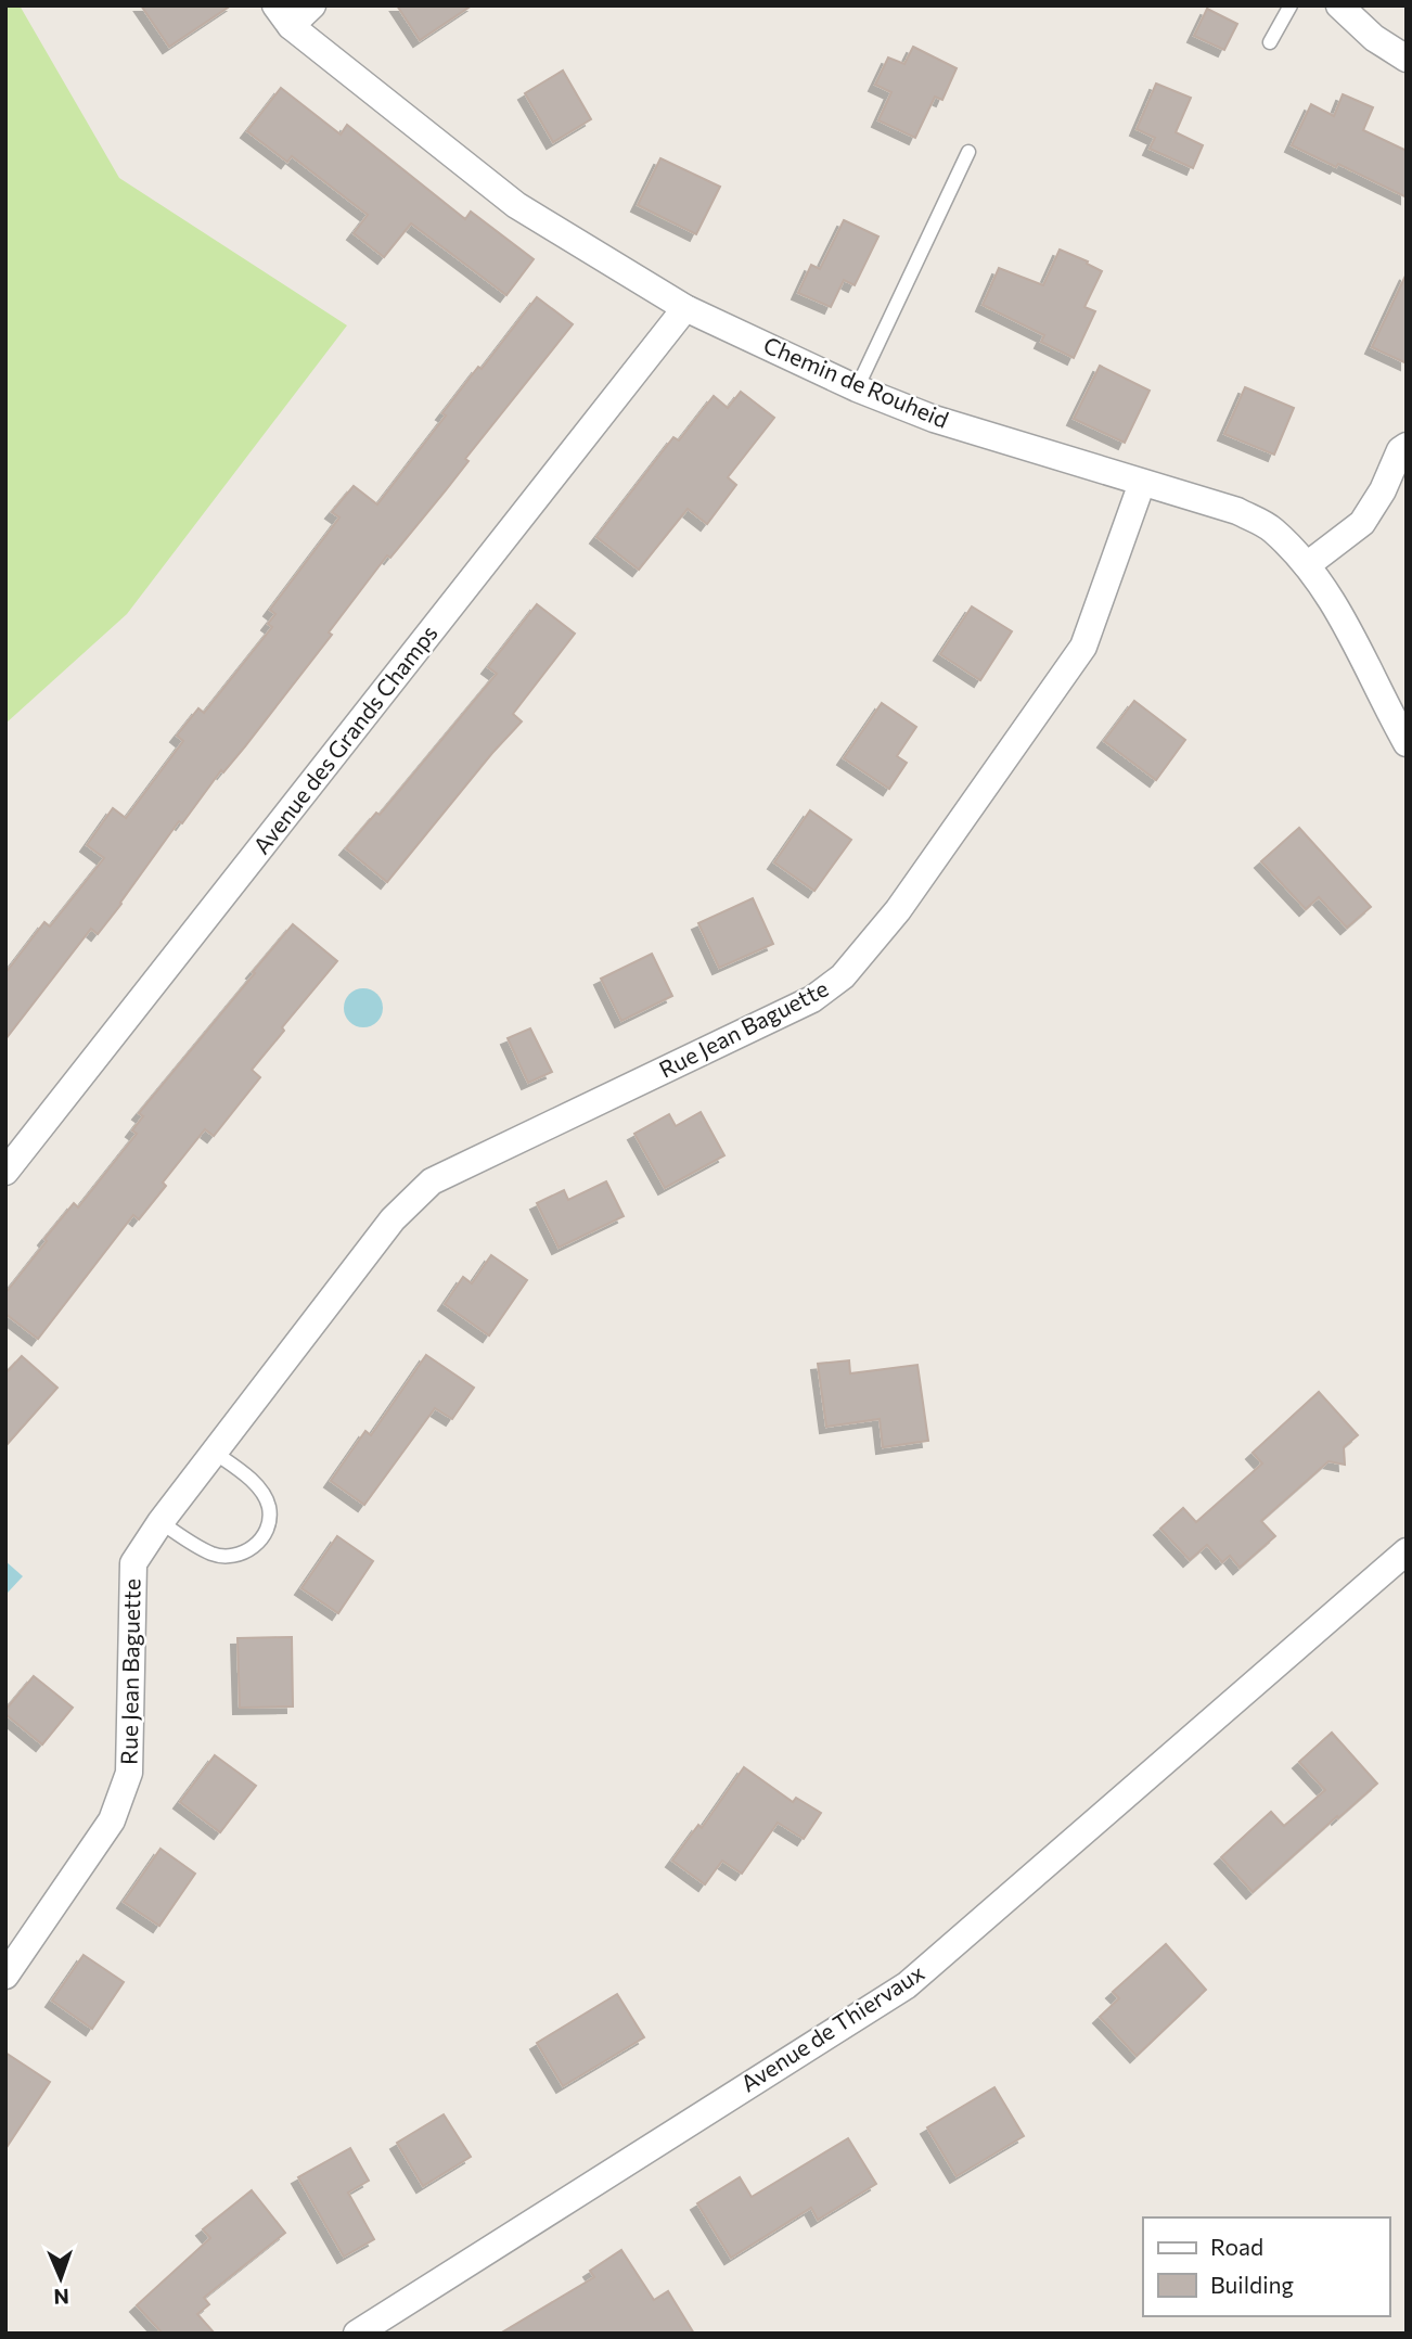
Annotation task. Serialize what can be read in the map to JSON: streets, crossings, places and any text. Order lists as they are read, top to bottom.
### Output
{
  "streets": {
    "street": [
      "Chemin de Rouheid",
      "Avenue des Grands Champs",
      "Rue Jean Baguette",
      "Avenue de Thiervaux"
    ]
  },
  "crossings": [
    ["Chemin de Rouheid", "Avenue des Grands Champs"],
    ["Chemin de Rouheid", "Rue Jean Baguette"]
  ],
  "legend": ["Road", "Building"],
  "north": "bottom"
}
